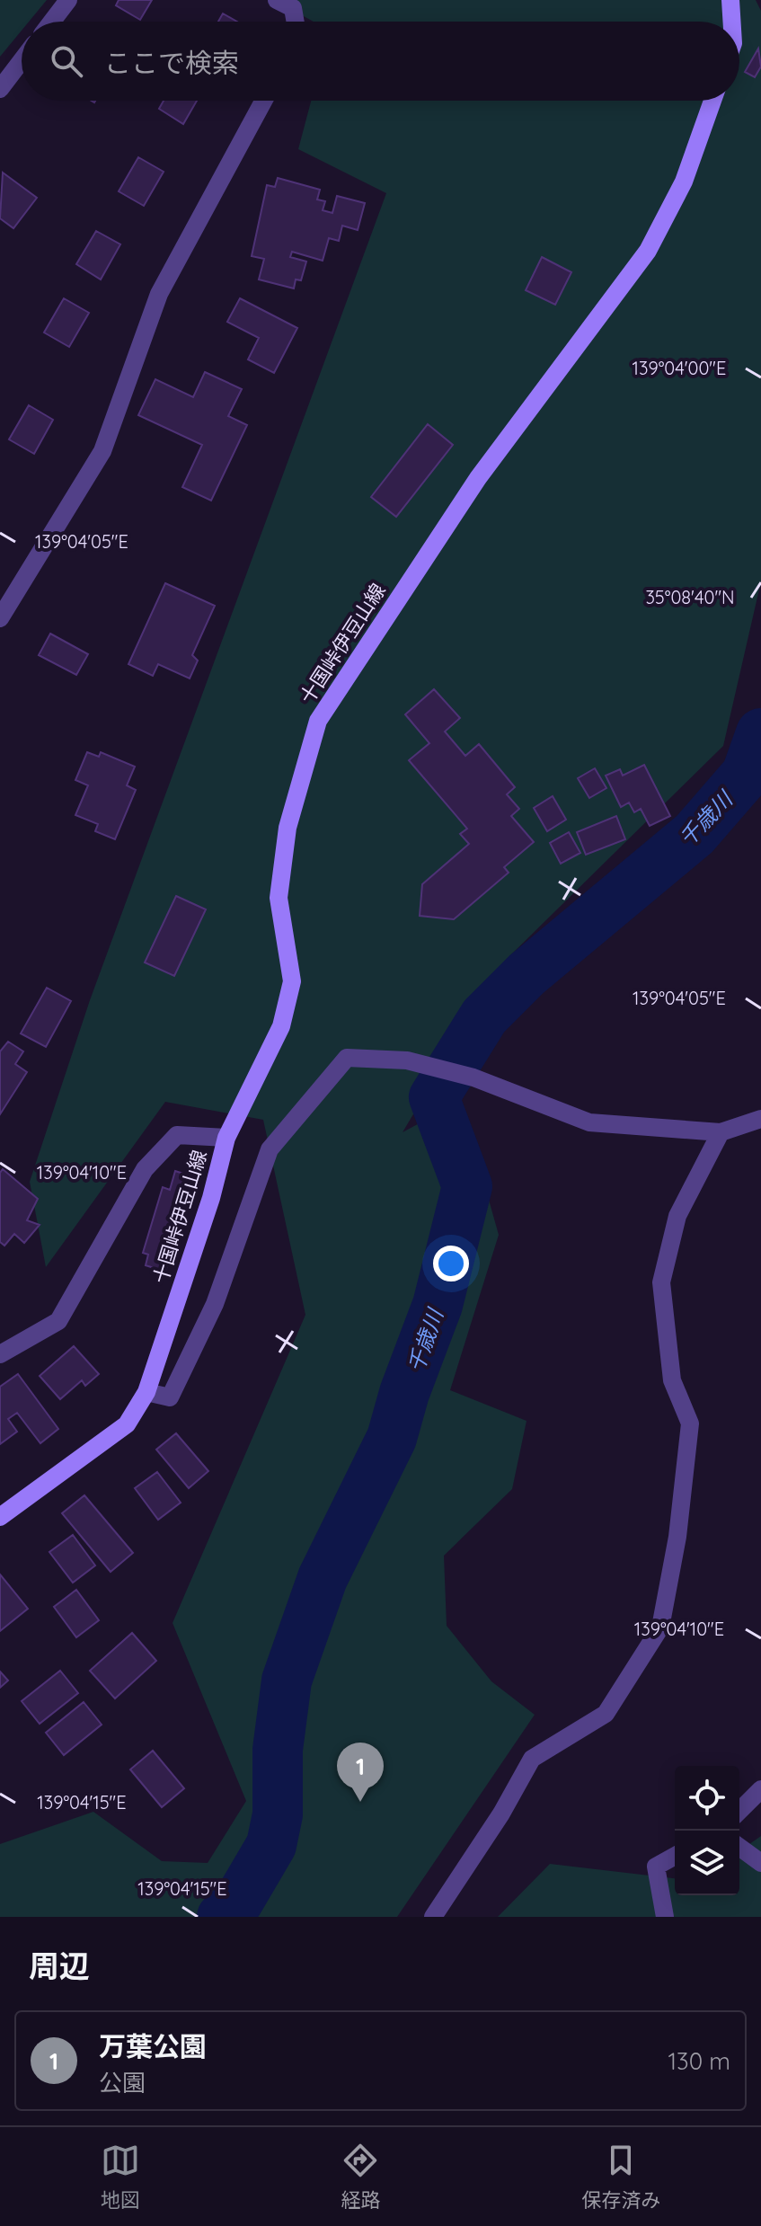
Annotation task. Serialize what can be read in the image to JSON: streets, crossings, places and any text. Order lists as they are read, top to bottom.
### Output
{
  "streets": {
    "main road": ["十国峠伊豆山線"]
  },
  "water": ["千歳川"],
  "page": {
    "search": "ここで検索",
    "pins": "1",
    "heading": "周辺",
    "list": [
      {
        "mark": "1",
        "name": "万葉公園",
        "note": "公園",
        "value": "130 m"
      }
    ],
    "nav": ["地図", "経路", "保存済み"]
  },
  "coordinates": [
    "139°04'00\"E",
    "139°04'05\"E",
    "35°08'40\"N",
    "139°04'10\"E",
    "139°04'15\"E"
  ]
}
